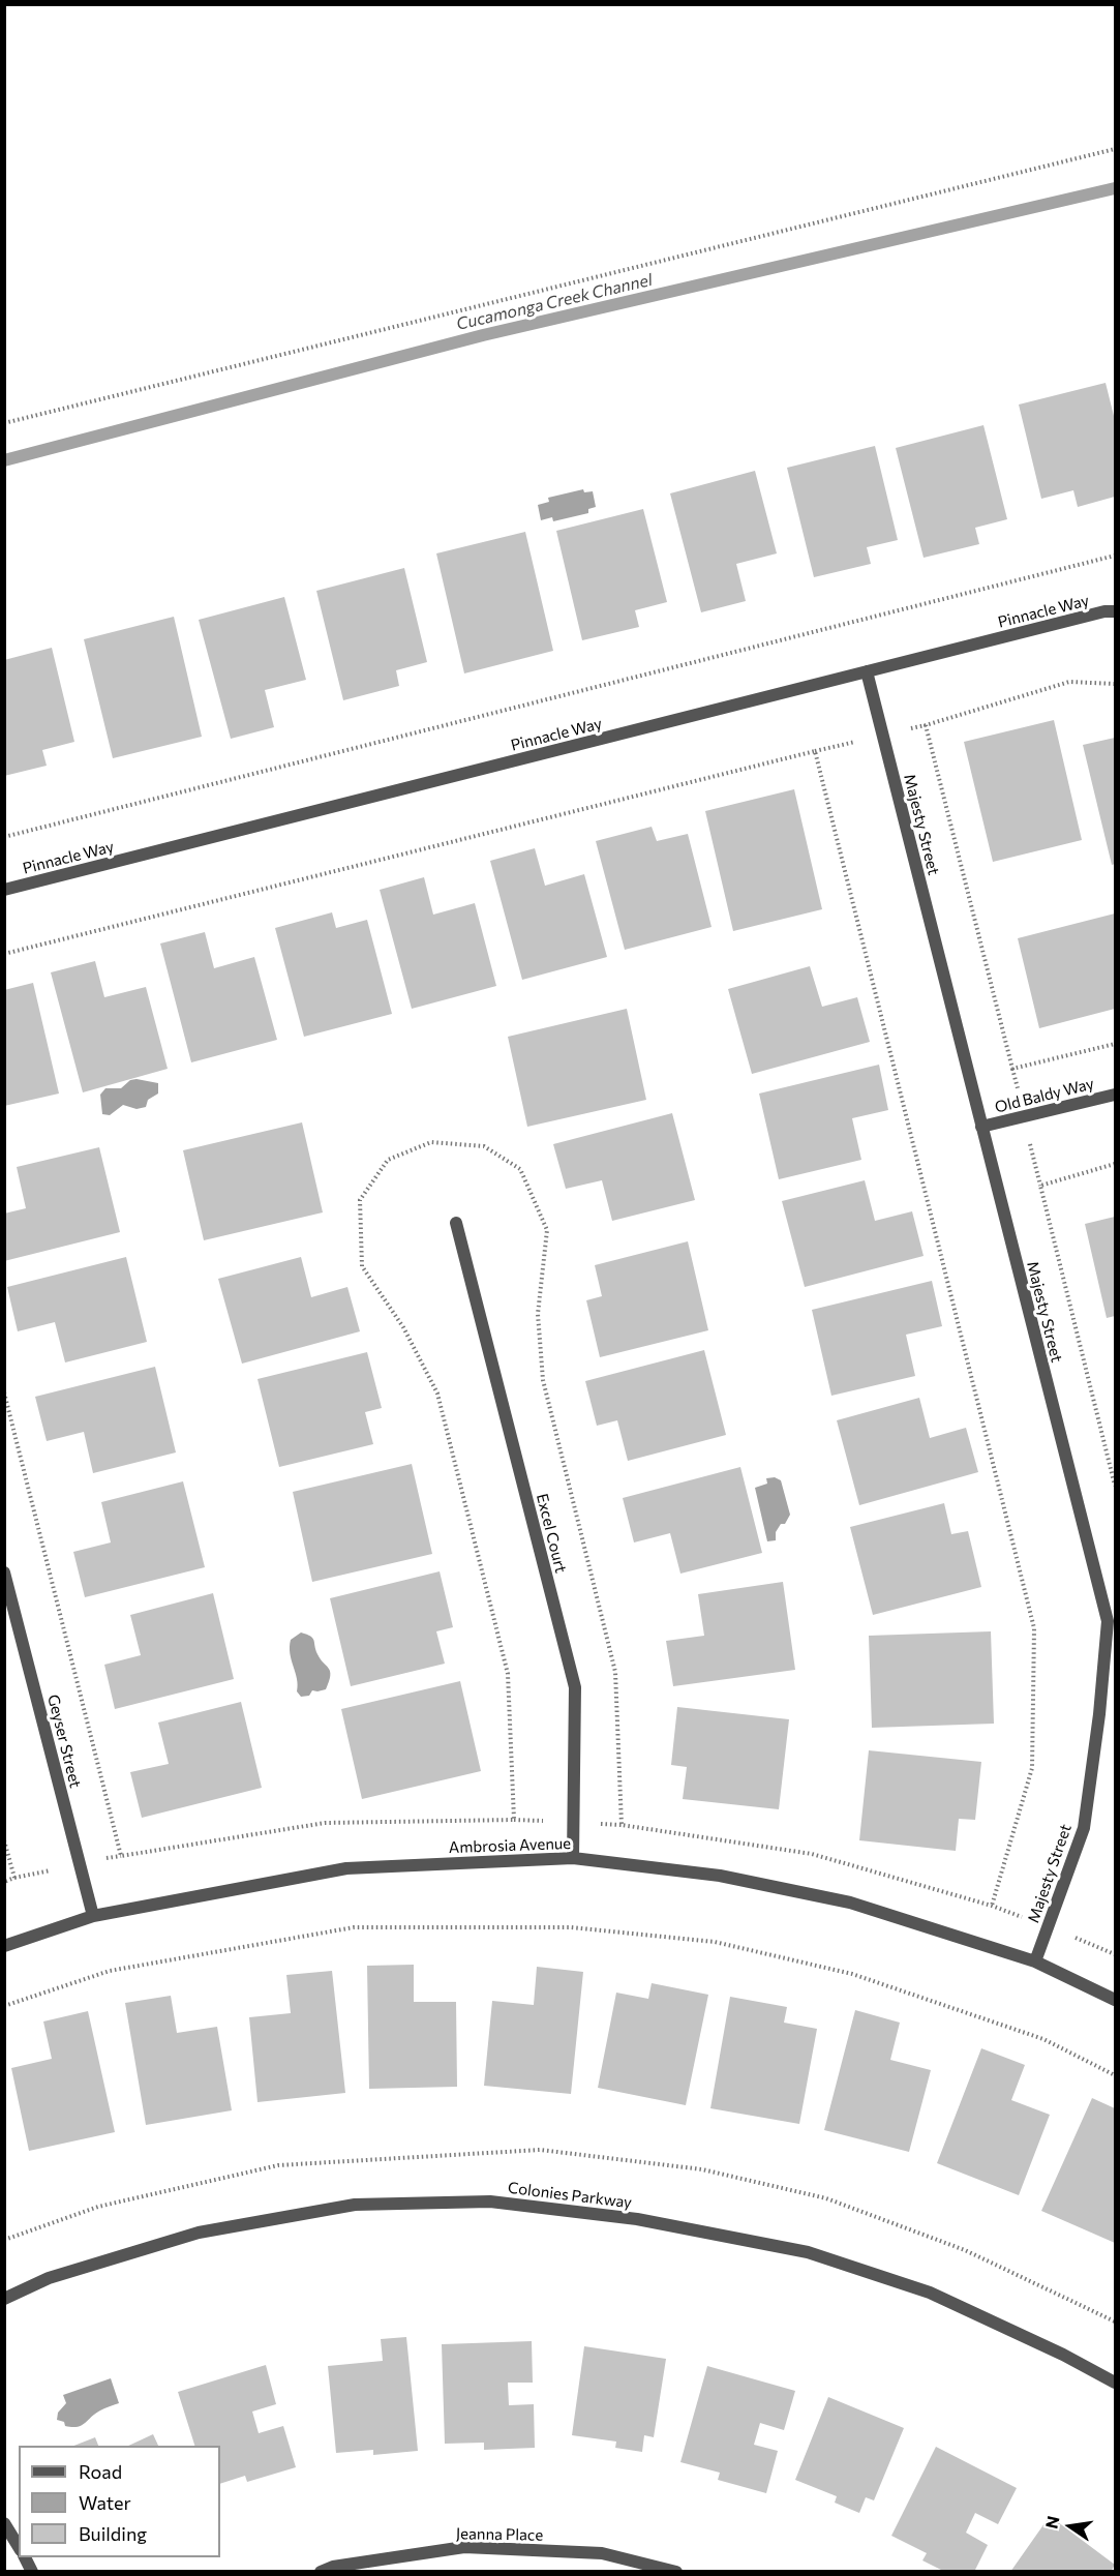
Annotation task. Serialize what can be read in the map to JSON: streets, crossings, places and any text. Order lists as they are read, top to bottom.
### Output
{
  "streets": {
    "street": [
      "Pinnacle Way",
      "Majesty Street",
      "Old Baldy Way",
      "Excel Court",
      "Geyser Street",
      "Ambrosia Avenue",
      "Colonies Parkway",
      "Jeanna Place"
    ]
  },
  "crossings": [
    ["Pinnacle Way", "Majesty Street"],
    ["Majesty Street", "Old Baldy Way"],
    ["Majesty Street", "Ambrosia Avenue"],
    ["Excel Court", "Ambrosia Avenue"],
    ["Geyser Street", "Ambrosia Avenue"]
  ],
  "water": ["Cucamonga Creek Channel"],
  "legend": ["Road", "Water", "Building"],
  "north": "left"
}
